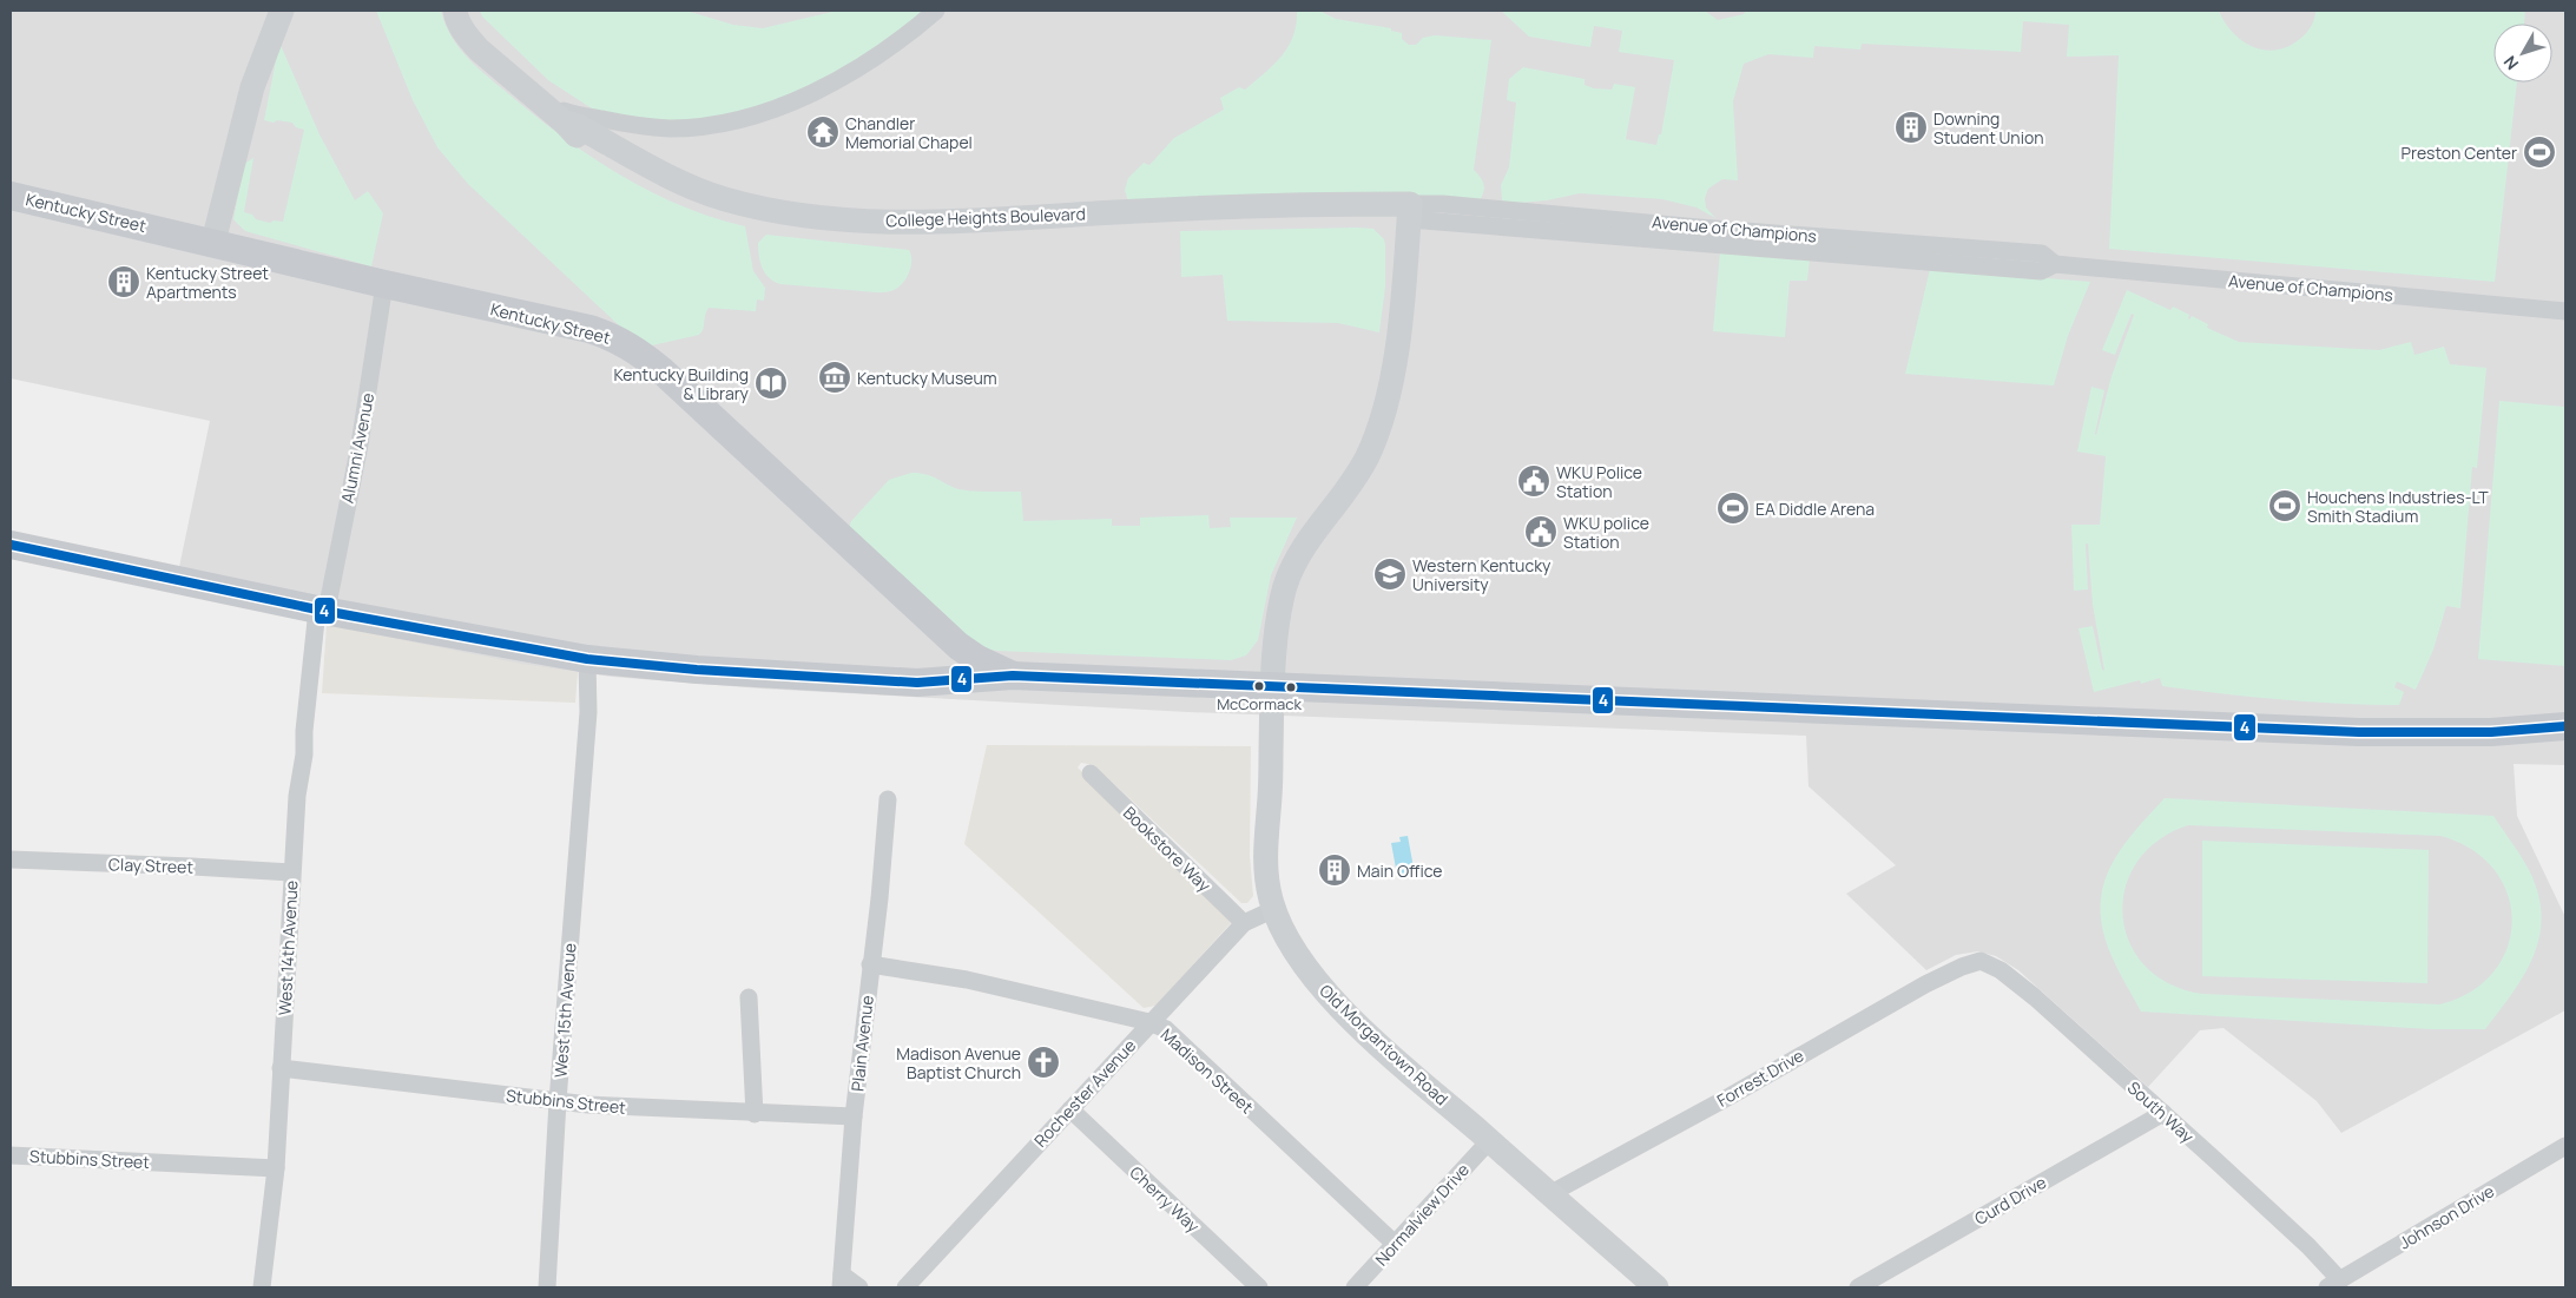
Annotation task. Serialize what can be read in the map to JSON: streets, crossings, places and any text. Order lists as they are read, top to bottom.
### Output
{
  "streets": {
    "main road": ["Kentucky Street"],
    "street": [
      "College Heights Boulevard",
      "Avenue of Champions",
      "Alumni Avenue",
      "Bookstore Way",
      "Clay Street",
      "West 14th Avenue",
      "West 15th Avenue",
      "Plain Avenue",
      "Old Morgantown Road",
      "Madison Street",
      "Forrest Drive",
      "Rochester Avenue",
      "Stubbins Street",
      "South Way",
      "Cherry Way",
      "Curd Drive",
      "Normalview Drive",
      "Johnson Drive"
    ]
  },
  "crossings": [
    ["Kentucky Street", "Alumni Avenue"],
    ["College Heights Boulevard", "Avenue of Champions"],
    ["Alumni Avenue", "West 14th Avenue"],
    ["Bookstore Way", "Rochester Avenue"],
    ["Clay Street", "West 14th Avenue"],
    ["West 14th Avenue", "Stubbins Street"],
    ["West 15th Avenue", "Stubbins Street"],
    ["Plain Avenue", "Madison Street"],
    ["Plain Avenue", "Stubbins Street"],
    ["Old Morgantown Road", "Forrest Drive"],
    ["Old Morgantown Road", "Rochester Avenue"],
    ["Old Morgantown Road", "Normalview Drive"],
    ["Madison Street", "Rochester Avenue"],
    ["Madison Street", "Normalview Drive"],
    ["Forrest Drive", "South Way"],
    ["Rochester Avenue", "Cherry Way"],
    ["South Way", "Curd Drive"],
    ["South Way", "Johnson Drive"]
  ],
  "places": {
    "building": ["Downing Student Union", "Kentucky Street Apartments", "Main Office"],
    "temple": ["Chandler Memorial Chapel"],
    "sports": ["Preston Center", "Houchens Industries-LT Smith Stadium", "EA Diddle Arena"],
    "museum": ["Kentucky Museum"],
    "library": ["Kentucky Building & Library"],
    "public building": ["WKU Police Station", "WKU police Station"],
    "school or university": ["Western Kentucky University"],
    "other": ["McCormack"],
    "church": ["Madison Avenue Baptist Church"]
  },
  "lines": ["transit line 4"],
  "north": "bottom left"
}
